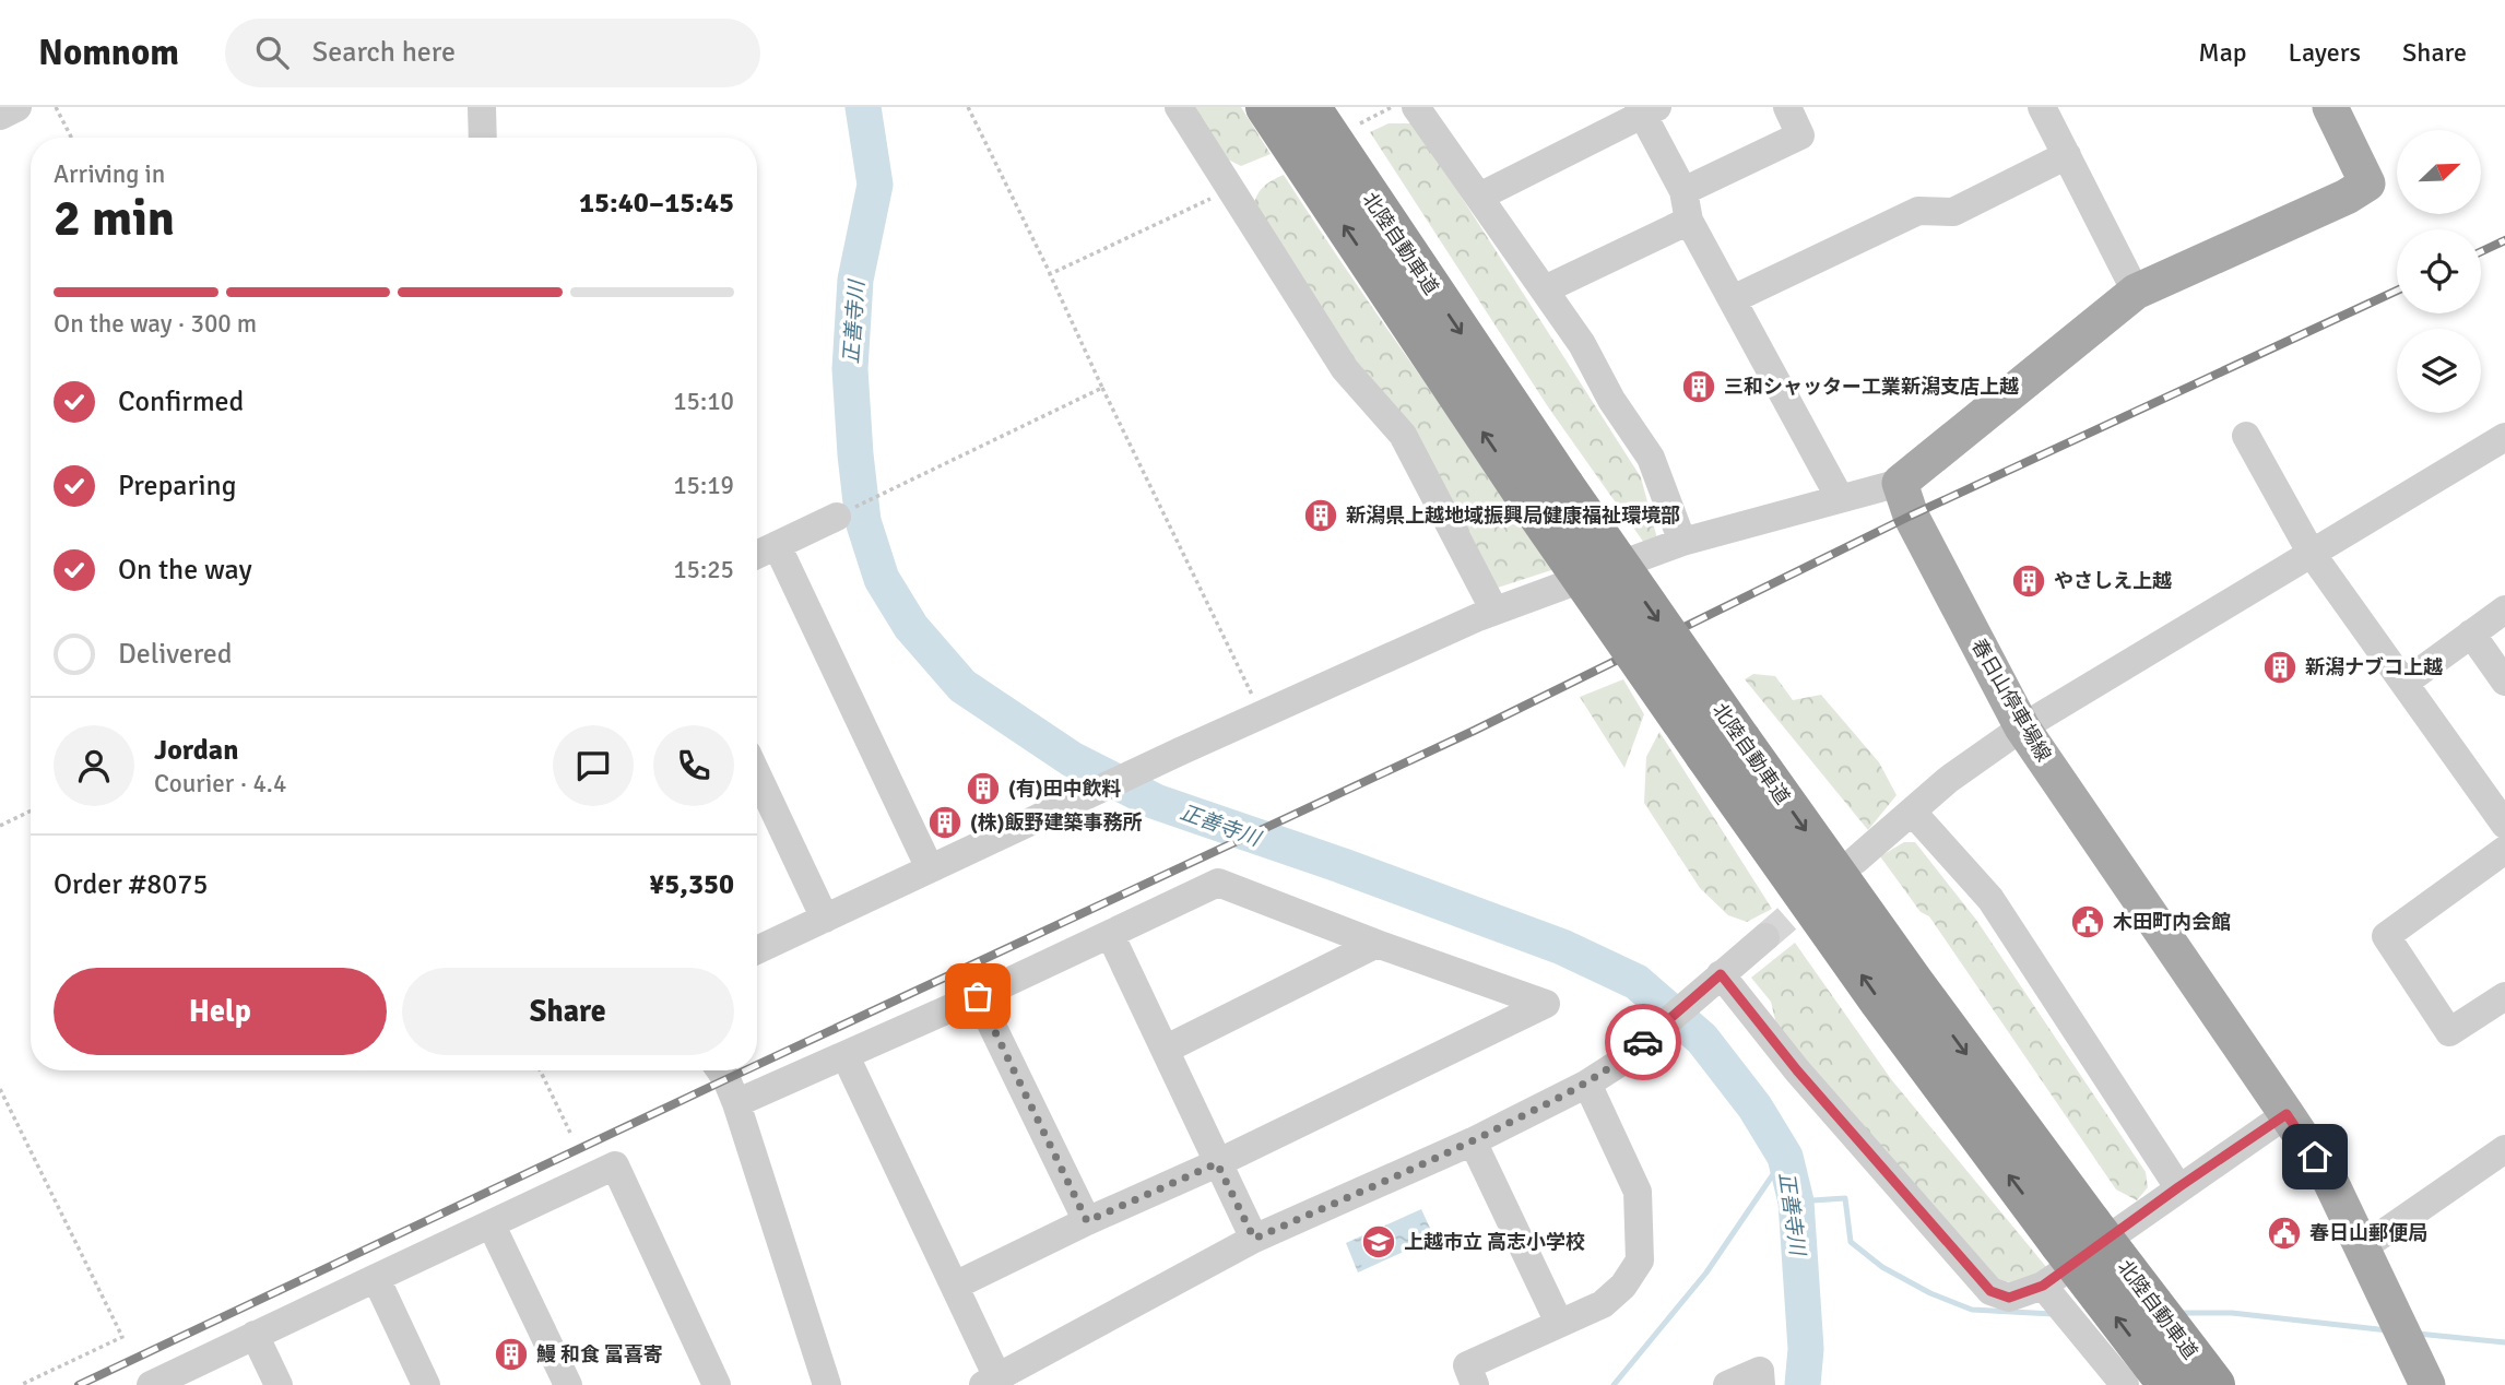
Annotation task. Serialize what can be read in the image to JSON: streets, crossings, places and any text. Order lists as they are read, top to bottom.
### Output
{
  "streets": {
    "highway": ["北陸自動車道"],
    "main road": ["春日山停車場線"]
  },
  "water": ["正善寺川"],
  "places": {
    "building": [
      "三和シャッター工業新潟支店上越",
      "新潟県上越地域振興局健康福祉環境部",
      "やさしえ上越",
      "新潟ナブコ上越",
      "(有)田中飲料",
      "(株)飯野建築事務所",
      "鰻 和食 冨喜寄"
    ],
    "public building": ["木田町内会館", "春日山郵便局"],
    "school or university": ["上越市立 高志小学校"]
  },
  "north": "top right",
  "page": {
    "header": "Nomnom",
    "search": "Search here",
    "nav": ["Map", "Layers", "Share"],
    "heading": ["2 min", "Arriving in", "15:40–15:45"],
    "panel": [
      "Jordan",
      "Courier · 4.4",
      "Order #8075",
      "¥5,350"
    ],
    "bar": "On the way · 300 m",
    "list": [
      ["Confirmed", "15:10"],
      ["Preparing", "15:19"],
      ["On the way", "15:25"],
      "Delivered"
    ],
    "buttons": ["Help", "Share"]
  }
}
